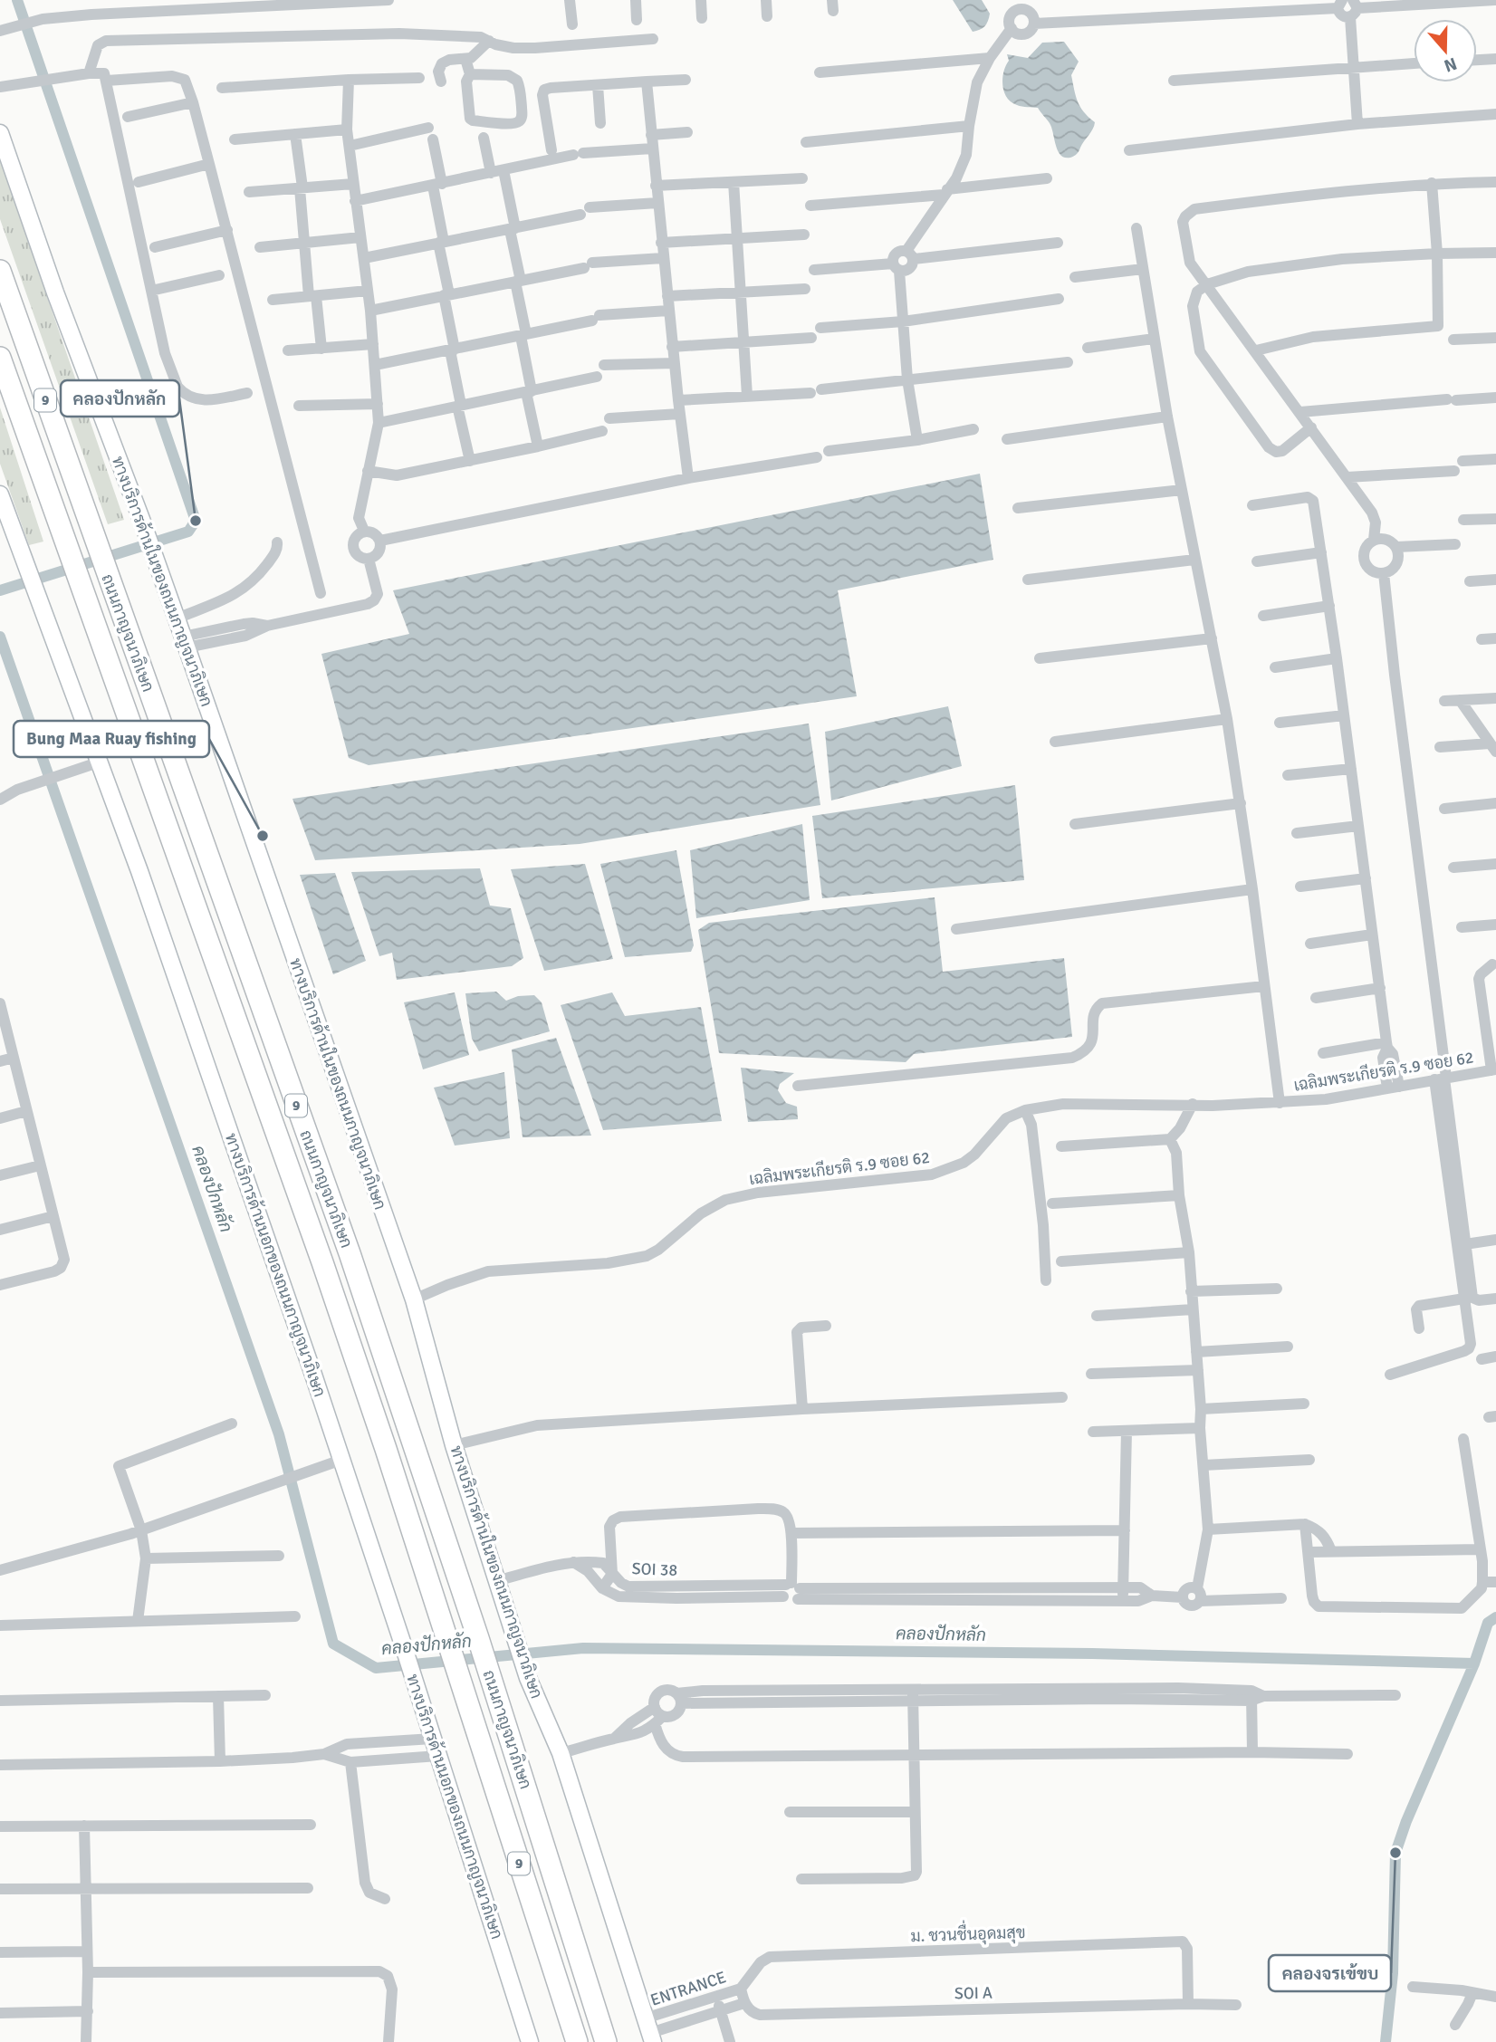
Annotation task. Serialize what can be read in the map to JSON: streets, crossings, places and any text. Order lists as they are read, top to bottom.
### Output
{
  "streets": {
    "highway": ["9", "ถนนกาญจนาภิเษก"],
    "main road": ["ทางบริการด้านในของถนนกาญจนาภิเษก", "ทางบริการด้านนอกของถนนกาญจนาภิเษก"],
    "street": [
      "เฉลิมพระเกียรติ ร.9 ซอย 62",
      "SOI 38",
      "ม. ชวนชื่นอุดมสุข",
      "ENTRANCE",
      "SOI A"
    ]
  },
  "crossings": [
    ["ทางบริการด้านในของถนนกาญจนาภิเษก", "เฉลิมพระเกียรติ ร.9 ซอย 62"],
    ["ทางบริการด้านในของถนนกาญจนาภิเษก", "SOI 38"],
    ["ทางบริการด้านในของถนนกาญจนาภิเษก", "ENTRANCE"],
    ["ม. ชวนชื่นอุดมสุข", "ENTRANCE"],
    ["ม. ชวนชื่นอุดมสุข", "SOI A"]
  ],
  "water": ["คลองปักหลัก"],
  "places": ["คลองปักหลัก", "Bung Maa Ruay fishing", "คลองจรเข้ขบ"],
  "north": "bottom"
}
